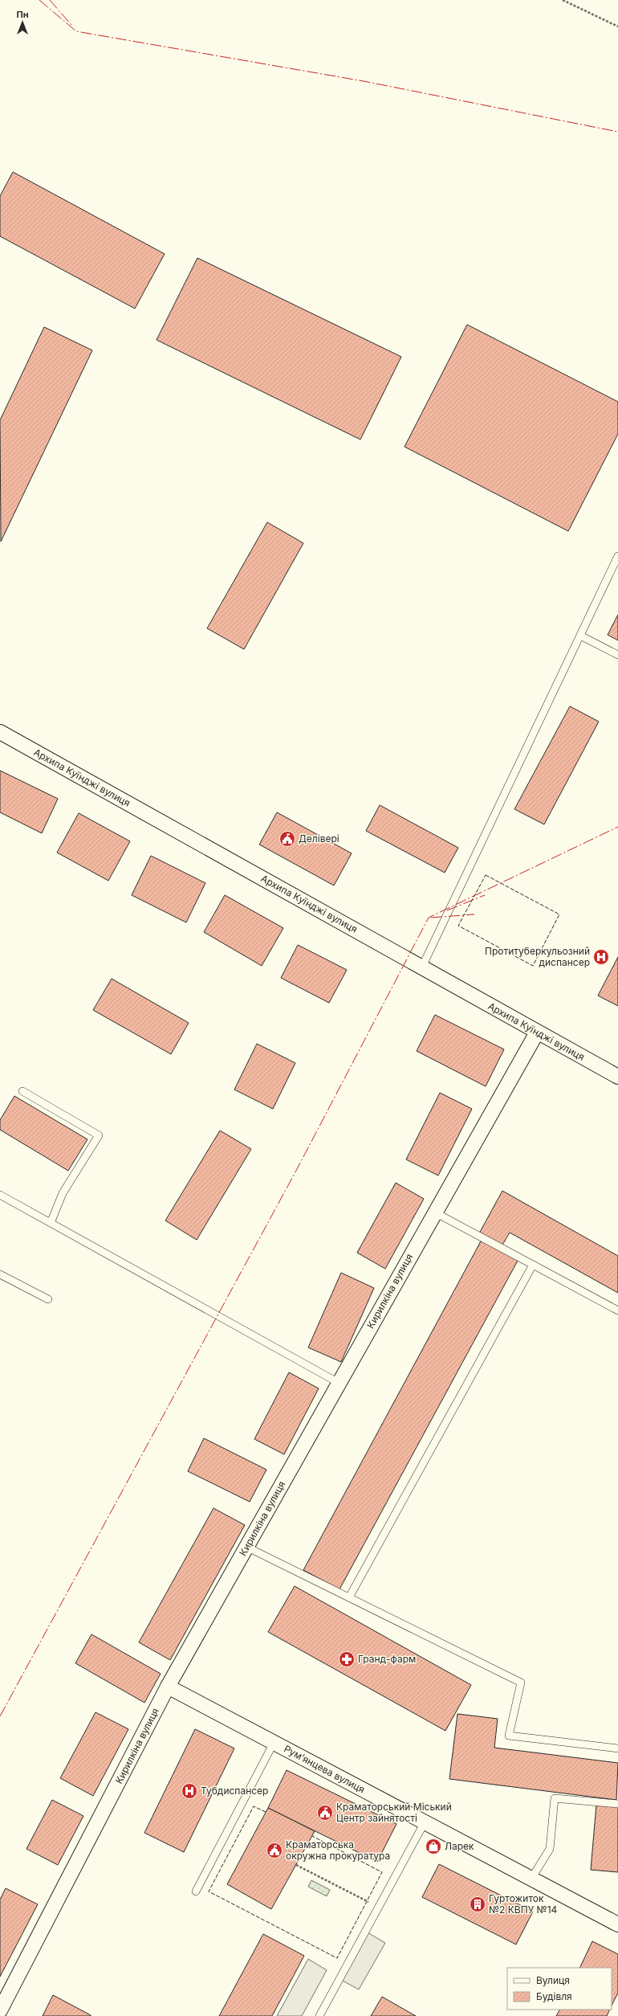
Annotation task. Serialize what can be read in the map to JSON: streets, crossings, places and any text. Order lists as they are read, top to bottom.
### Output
{
  "streets": {
    "street": ["Архипа Куїнджі вулиця", "Кирилкіна вулиця", "Рум’янцева вулиця"]
  },
  "crossings": [
    ["Архипа Куїнджі вулиця", "Кирилкіна вулиця"],
    ["Кирилкіна вулиця", "Рум’янцева вулиця"]
  ],
  "places": {
    "public building": ["Делівері", "Краматорський Міський Центр зайнятості", "Краматорська окружна прокуратура"],
    "hospital": ["Протитуберкульозний диспансер", "Тубдиспансер"],
    "pharmacy": ["Гранд-фарм"],
    "shop": ["Ларек"],
    "building": ["Гуртожиток №2 КВПУ №14"]
  },
  "legend": ["Вулиця", "Будівля"],
  "north": "top"
}
